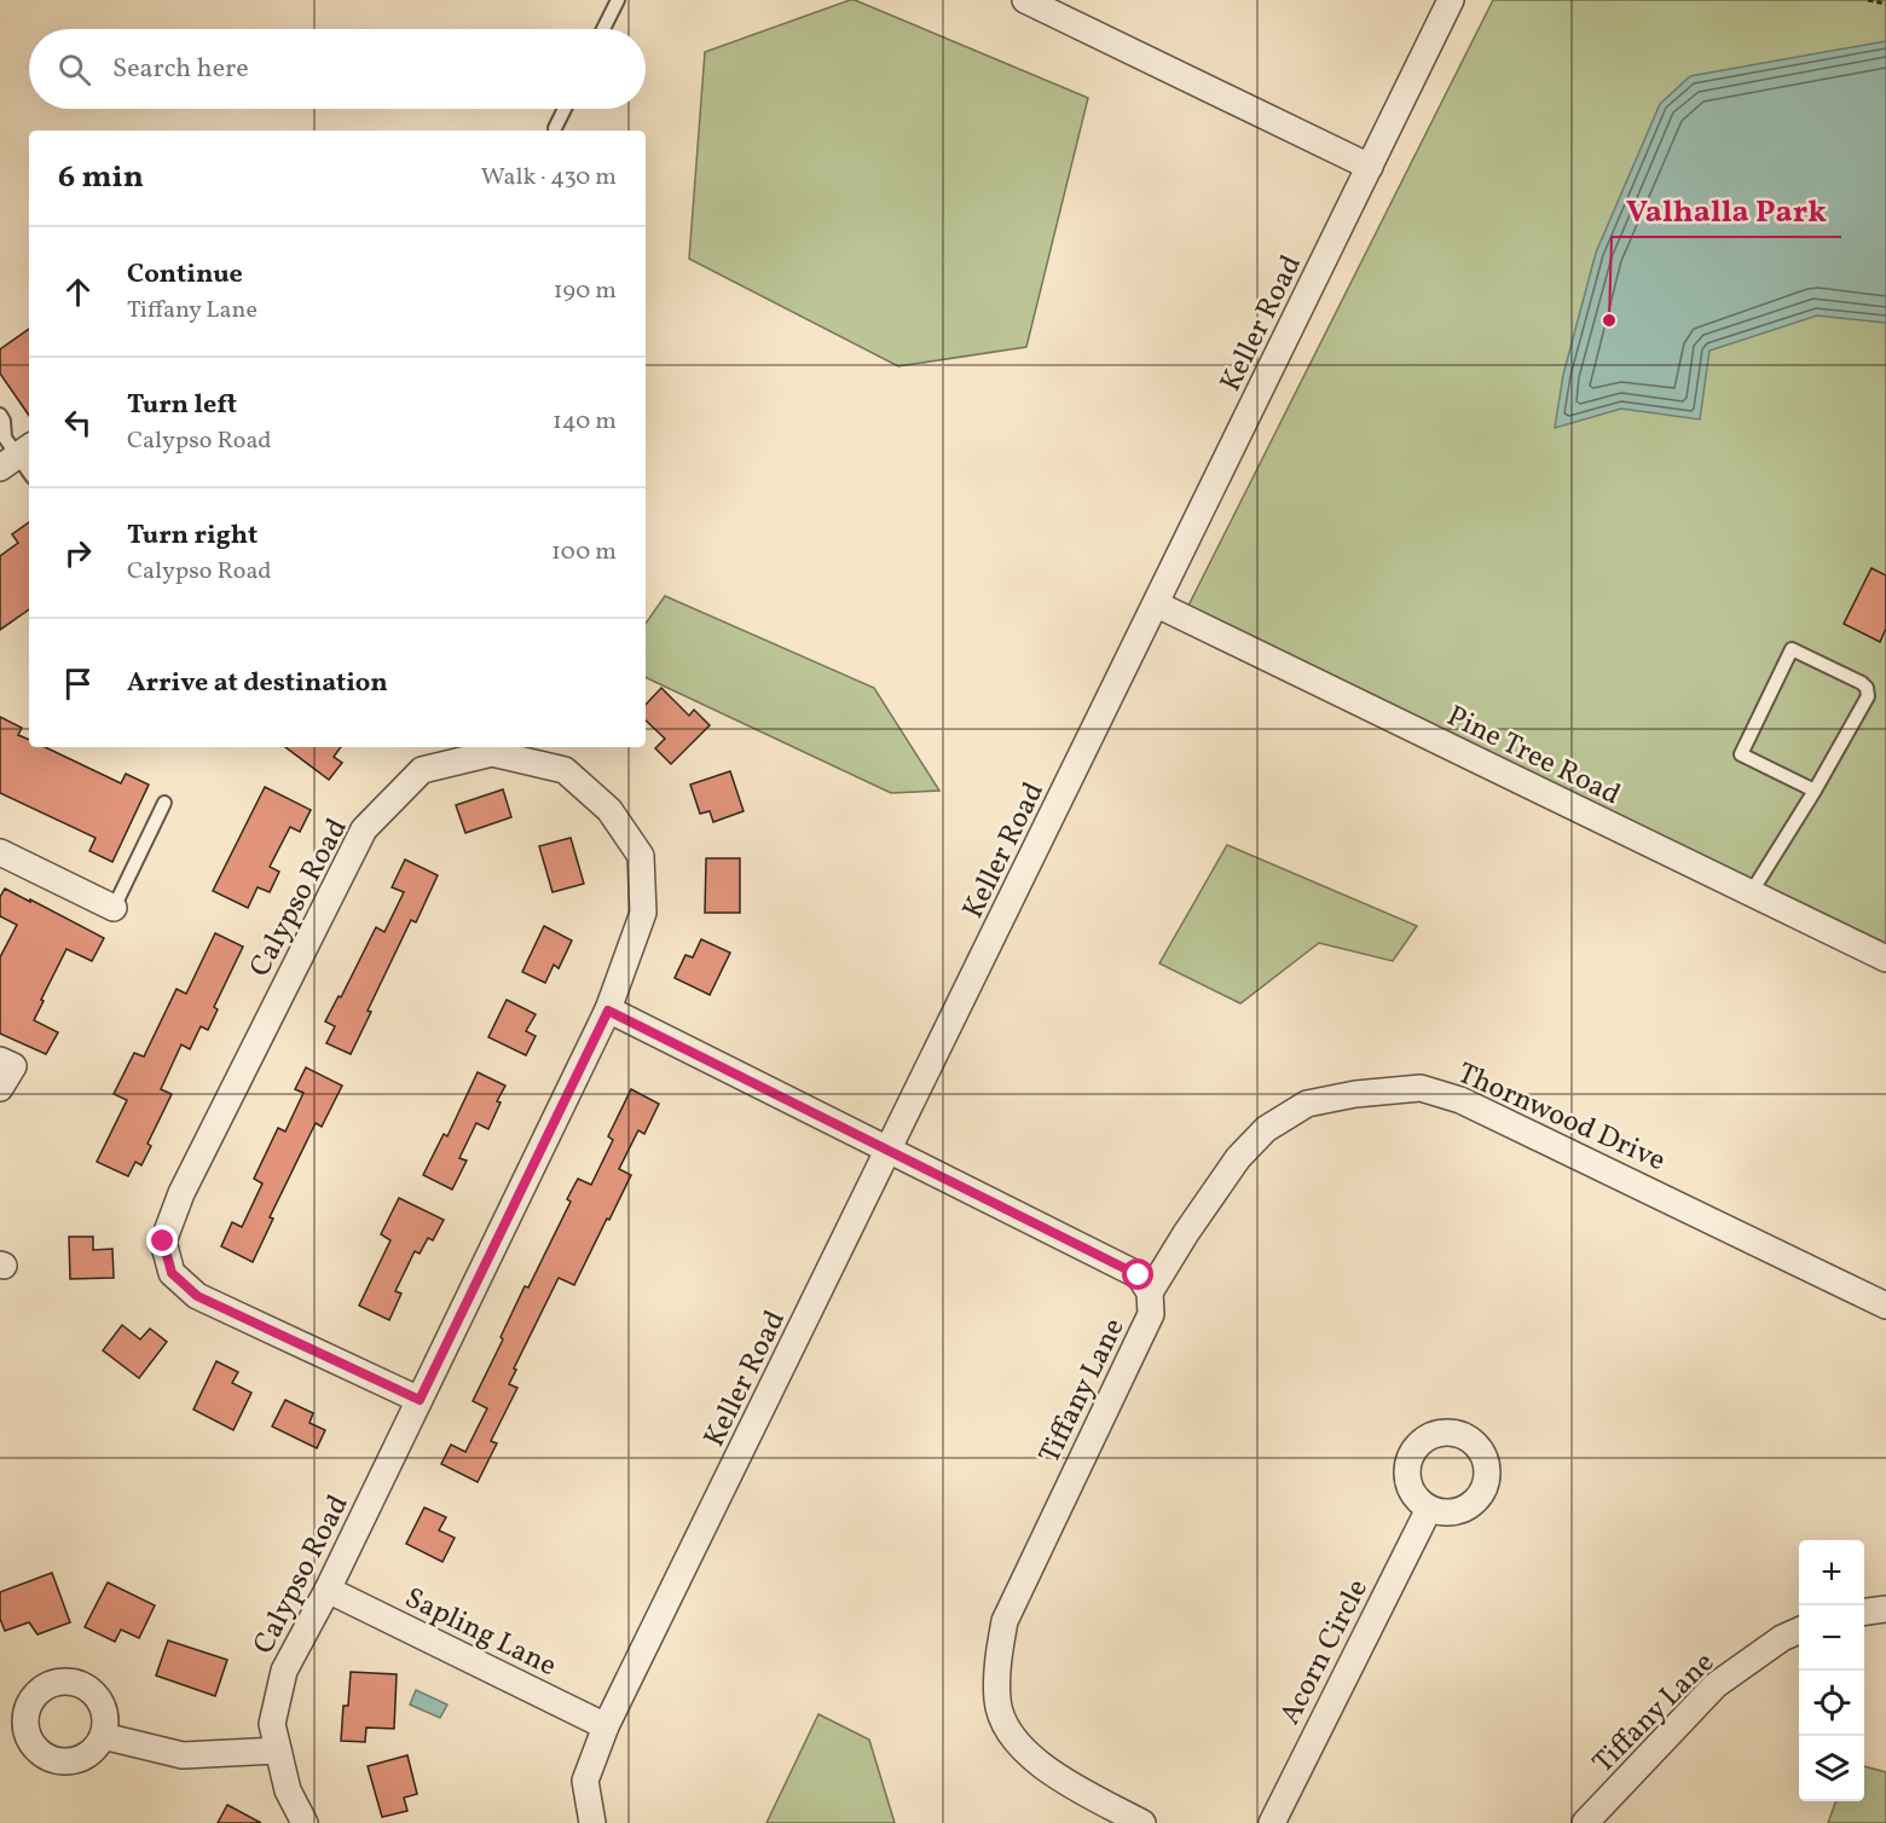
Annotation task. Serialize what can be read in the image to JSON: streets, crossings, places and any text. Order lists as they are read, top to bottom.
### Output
{
  "streets": {
    "street": [
      "Keller Road",
      "Pine Tree Road",
      "Calypso Road",
      "Thornwood Drive",
      "Tiffany Lane",
      "Sapling Lane",
      "Acorn Circle"
    ]
  },
  "crossings": [
    ["Keller Road", "Pine Tree Road"],
    ["Keller Road", "Tiffany Lane"],
    ["Keller Road", "Sapling Lane"],
    ["Calypso Road", "Tiffany Lane"],
    ["Calypso Road", "Sapling Lane"],
    ["Thornwood Drive", "Tiffany Lane"]
  ],
  "places": ["Valhalla Park"],
  "page": {
    "search": "Search here",
    "heading": ["6 min", "Walk · 430 m"],
    "list": [
      ["Continue", "Tiffany Lane", "190 m"],
      ["Turn left", "Calypso Road", "140 m"],
      ["Turn right", "Calypso Road", "100 m"],
      "Arrive at destination"
    ],
    "map_buttons": ["+", "−"]
  }
}
